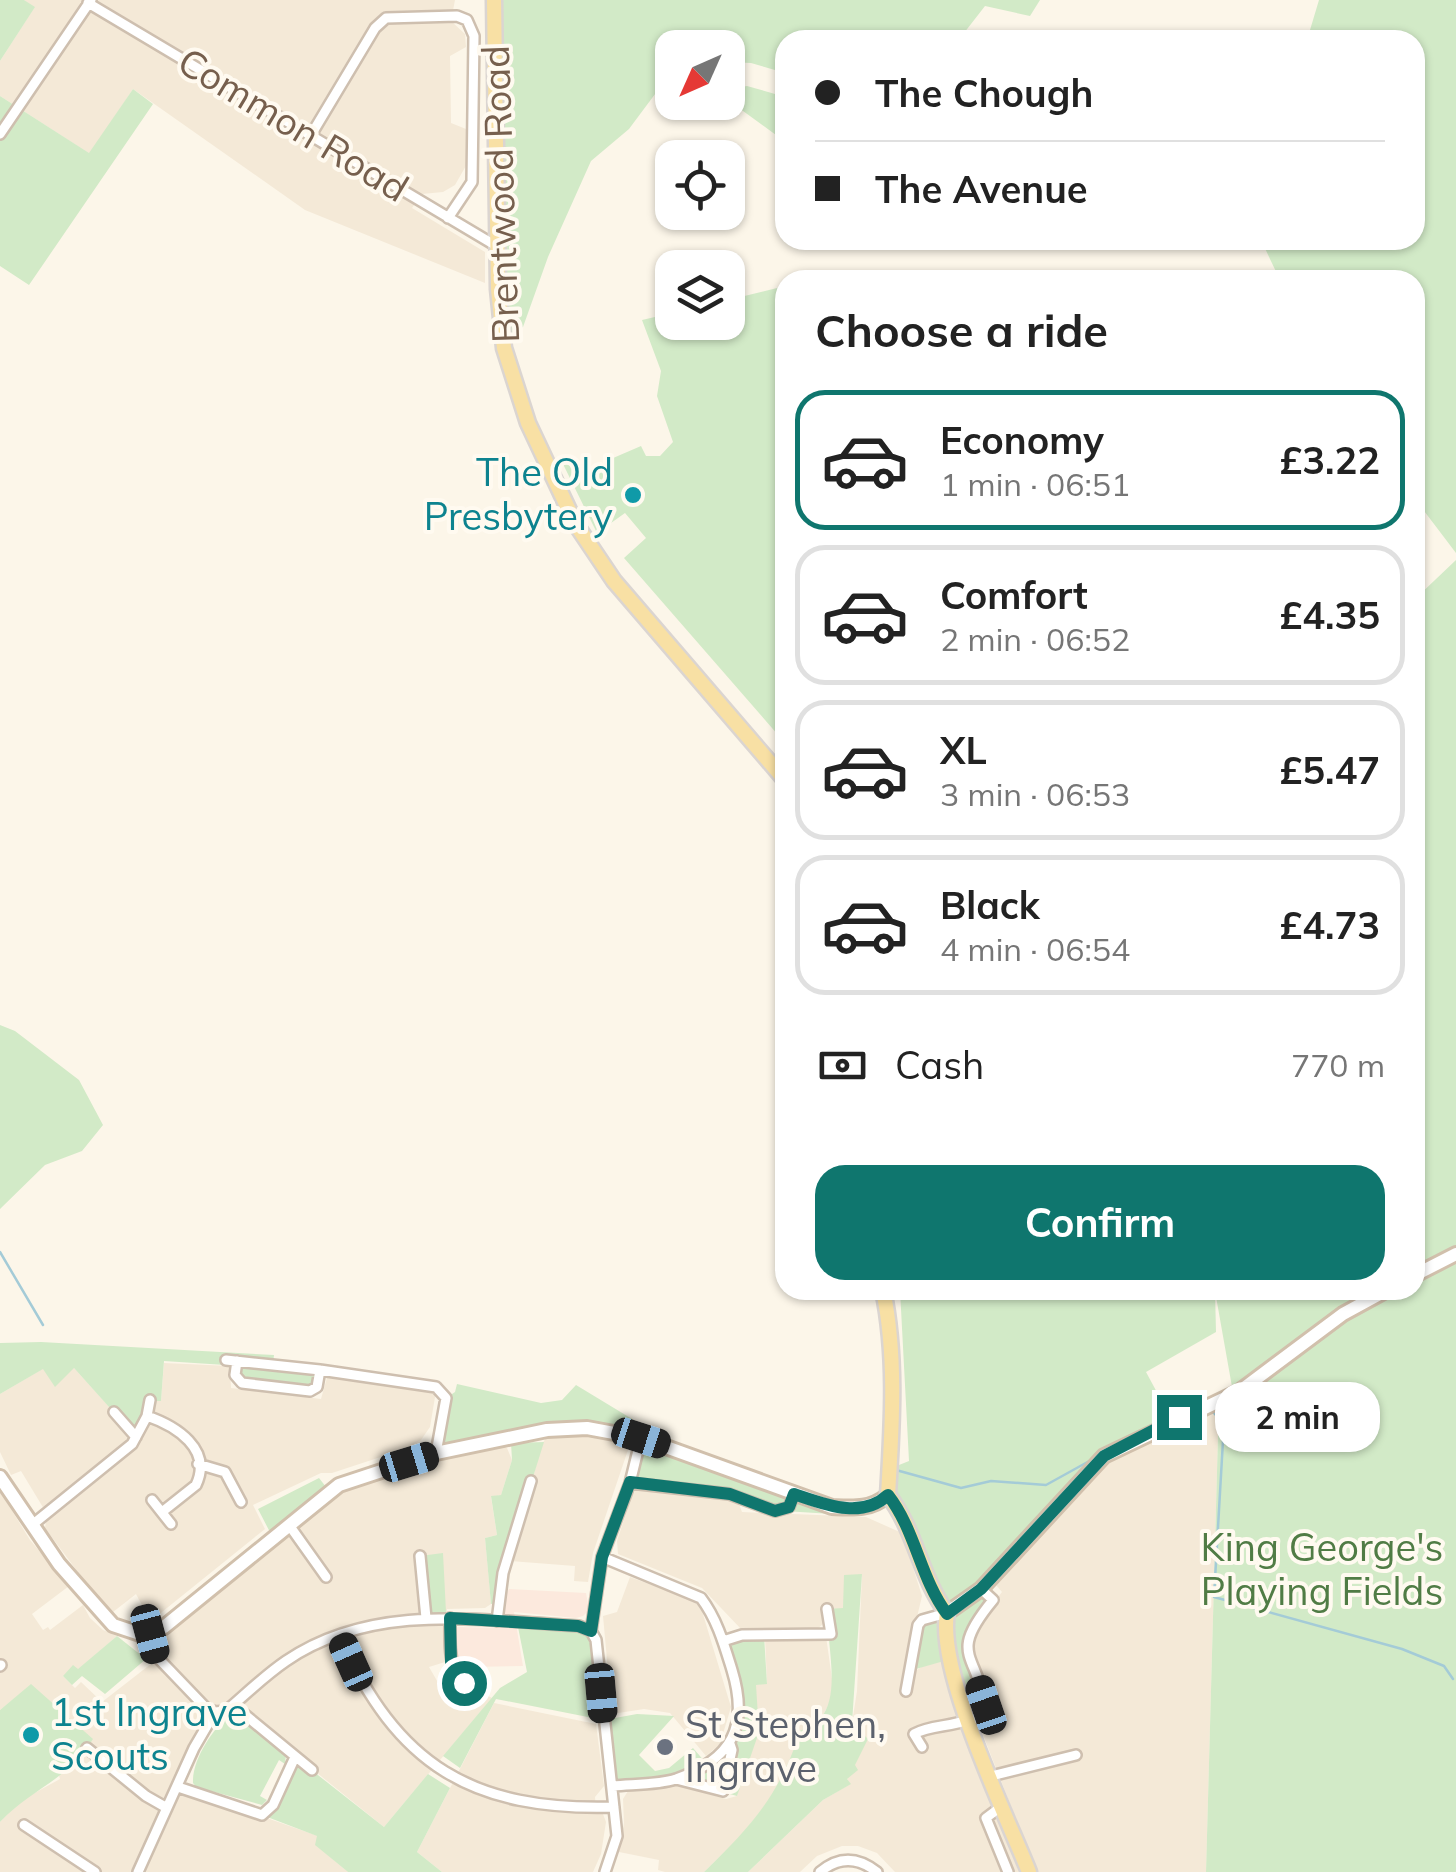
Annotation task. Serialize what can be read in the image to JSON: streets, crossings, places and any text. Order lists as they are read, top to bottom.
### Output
{
  "streets": {
    "main road": ["Brentwood Road"],
    "street": ["Common Road"]
  },
  "crossings": [
    ["Common Road", "Brentwood Road"]
  ],
  "parks": ["King George's Playing Fields"],
  "places": ["The Old Presbytery", "1st Ingrave Scouts", "St Stephen, Ingrave"],
  "north": "bottom left",
  "page": {
    "banner": ["The Chough", "The Avenue"],
    "heading": "Choose a ride",
    "list": [
      {
        "name": "Economy",
        "note": "1 min · 06:51",
        "value": "£3.22"
      },
      {
        "name": "Comfort",
        "note": "2 min · 06:52",
        "value": "£4.35"
      },
      {
        "name": "XL",
        "note": "3 min · 06:53",
        "value": "£5.47"
      },
      {
        "name": "Black",
        "note": "4 min · 06:54",
        "value": "£4.73"
      }
    ],
    "pay": ["Cash", "770 m"],
    "buttons": "Confirm",
    "bubble": "2 min"
  }
}
